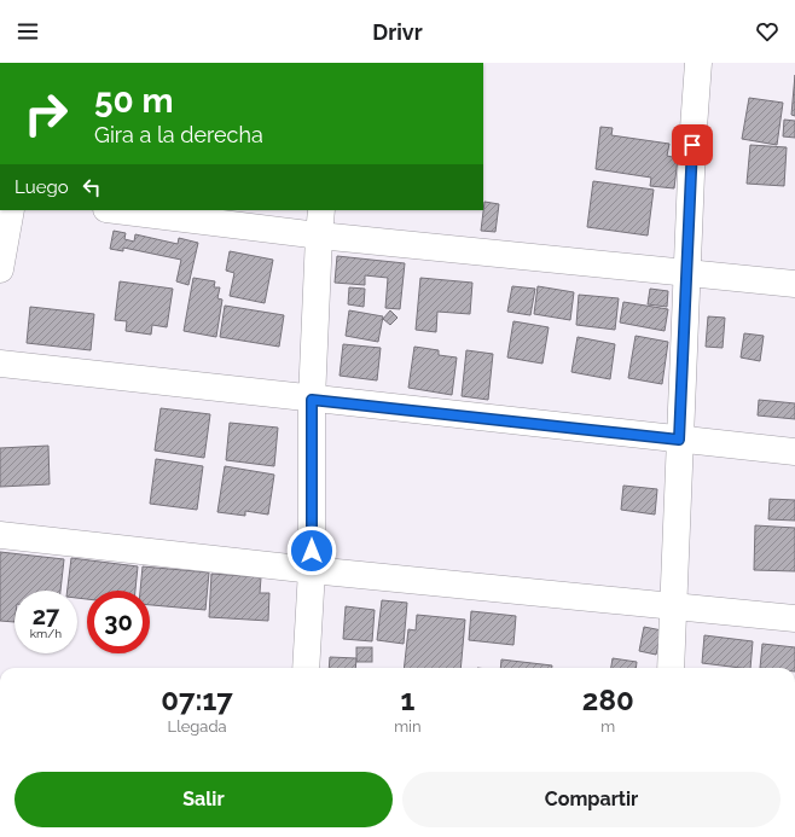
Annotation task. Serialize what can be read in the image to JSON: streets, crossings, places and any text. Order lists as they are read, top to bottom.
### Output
{
  "page": {
    "header": "Drivr",
    "turn": ["50 m", "Gira a la derecha"],
    "then": "Luego",
    "speed": "27 km/h",
    "limit": "30",
    "eta": [
      "07:17",
      "Llegada",
      "1",
      "min",
      "280",
      "m"
    ],
    "buttons": ["Salir", "Compartir"]
  }
}
